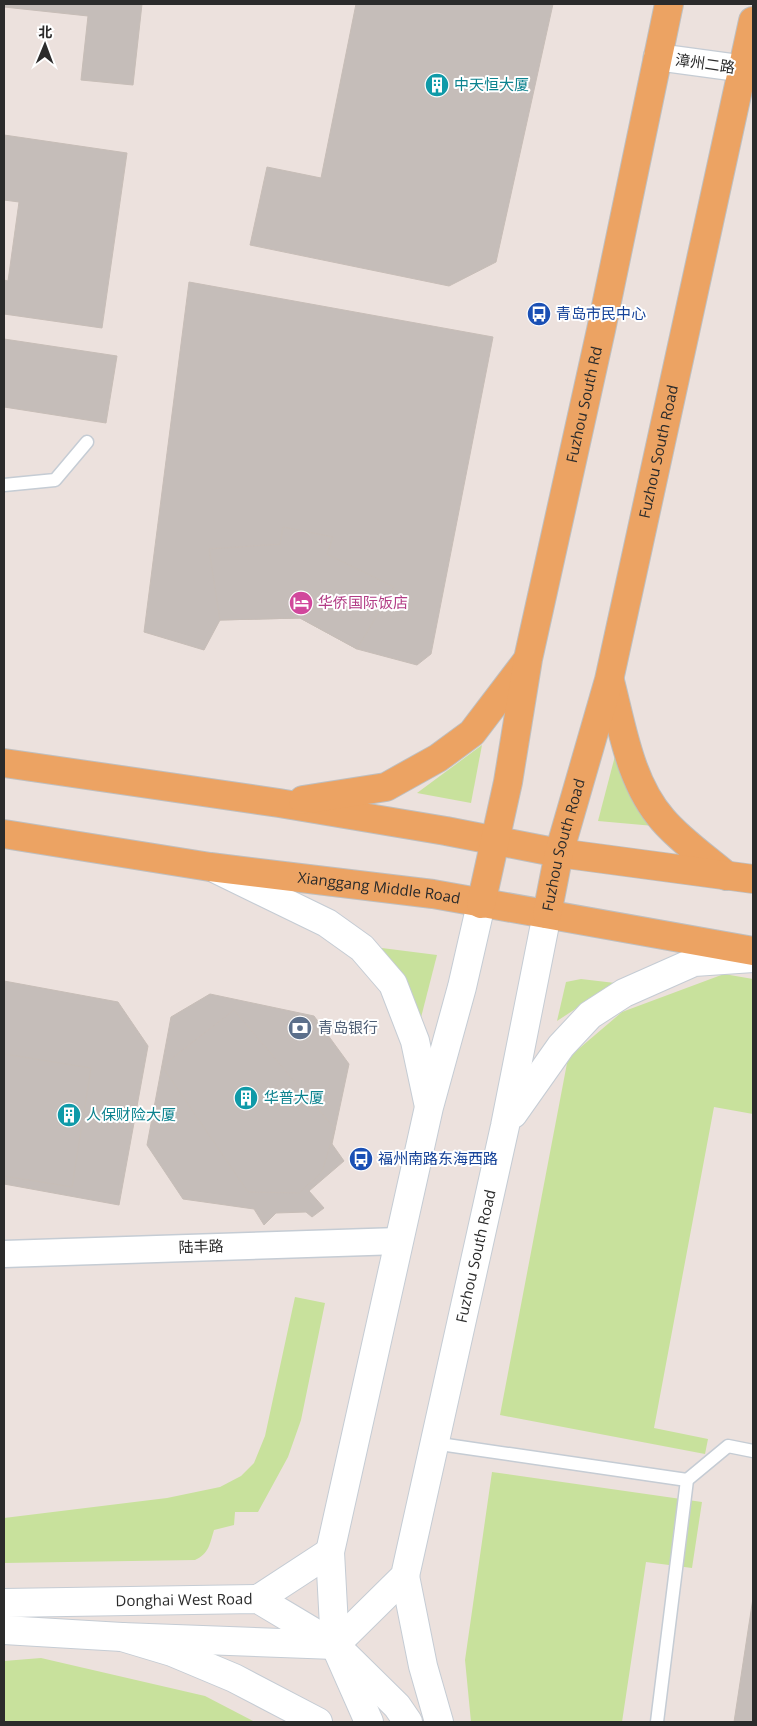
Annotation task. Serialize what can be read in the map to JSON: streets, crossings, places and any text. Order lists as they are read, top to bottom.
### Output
{
  "streets": {
    "main road": [
      "Fuzhou South Rd",
      "Fuzhou South Road",
      "Xianggang Middle Road",
      "Donghai West Road"
    ],
    "street": ["漳州二路", "陆丰路"]
  },
  "crossings": [
    ["漳州二路", "Fuzhou South Rd"],
    ["漳州二路", "Fuzhou South Road"],
    ["Fuzhou South Road", "Xianggang Middle Road"]
  ],
  "places": {
    "building": ["中天恒大厦", "华普大厦", "人保财险大厦"],
    "bus stop": ["青岛市民中心", "福州南路东海西路"],
    "hotel": ["华侨国际饭店"],
    "bank": ["青岛银行"]
  },
  "north": "top"
}
